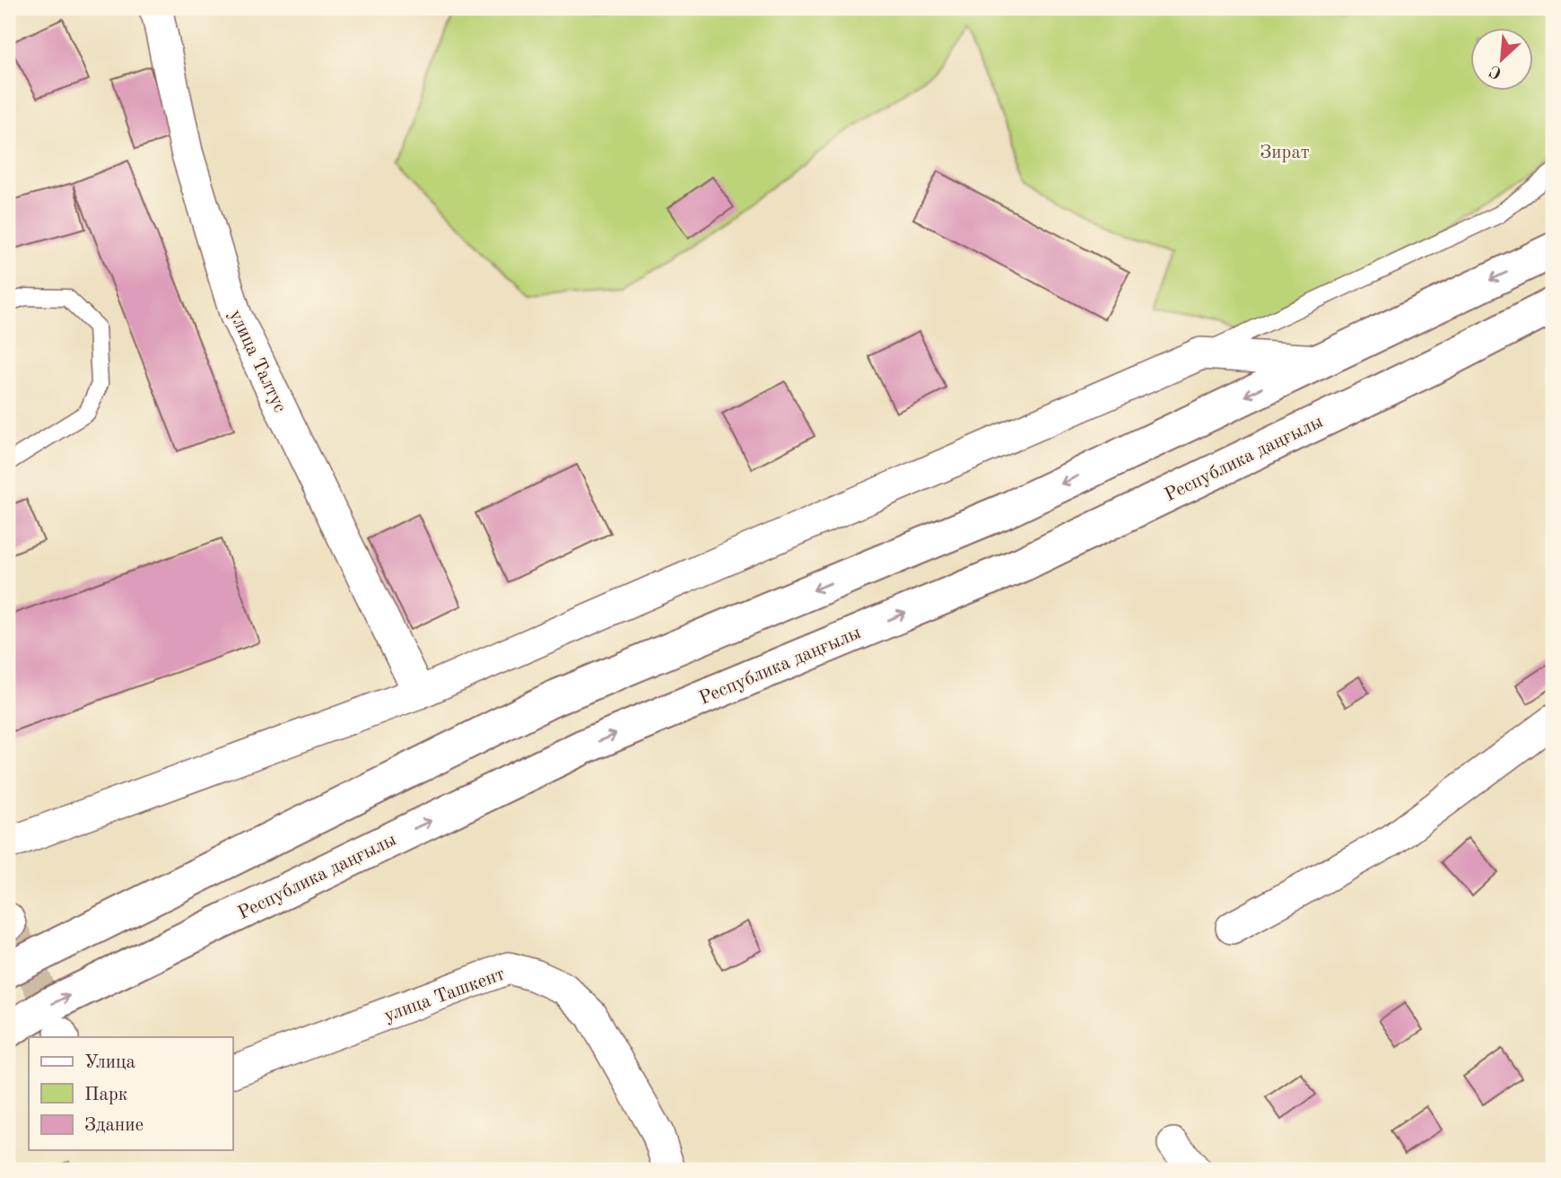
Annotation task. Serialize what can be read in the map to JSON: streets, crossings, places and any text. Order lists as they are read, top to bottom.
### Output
{
  "streets": {
    "main road": ["Республика даңғылы"],
    "street": ["улица Талтус", "улица Ташкент"]
  },
  "parks": ["Зират"],
  "legend": ["Улица", "Парк", "Здание"],
  "north": "bottom left"
}
